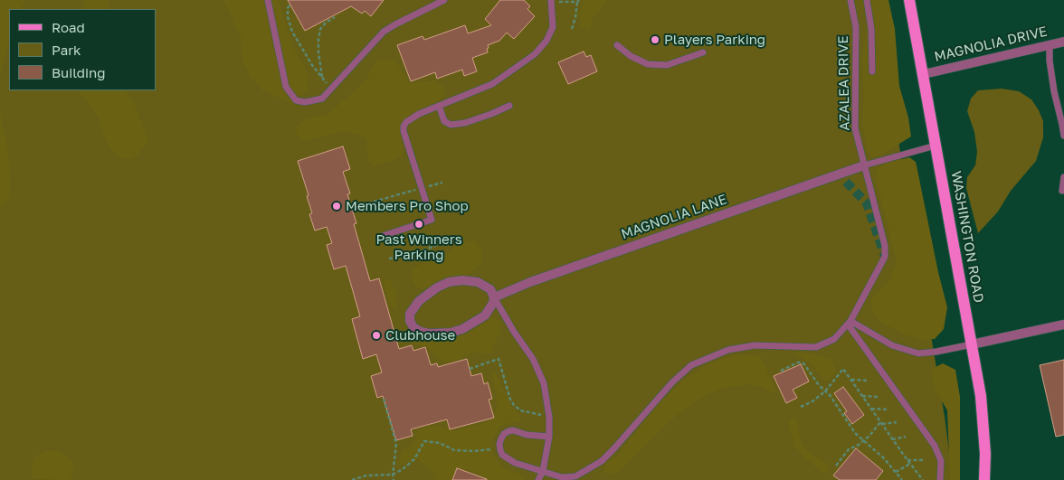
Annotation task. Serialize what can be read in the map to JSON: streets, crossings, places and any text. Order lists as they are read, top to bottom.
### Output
{
  "streets": {
    "main road": ["WASHINGTON ROAD"],
    "street": ["MAGNOLIA DRIVE", "MAGNOLIA LANE"],
    "lane": ["AZALEA DRIVE"]
  },
  "crossings": [
    ["MAGNOLIA DRIVE", "WASHINGTON ROAD"],
    ["AZALEA DRIVE", "MAGNOLIA LANE"]
  ],
  "places": [
    "Players Parking",
    "Members Pro Shop",
    "Past Winners Parking",
    "Clubhouse"
  ],
  "legend": ["Road", "Park", "Building"]
}
